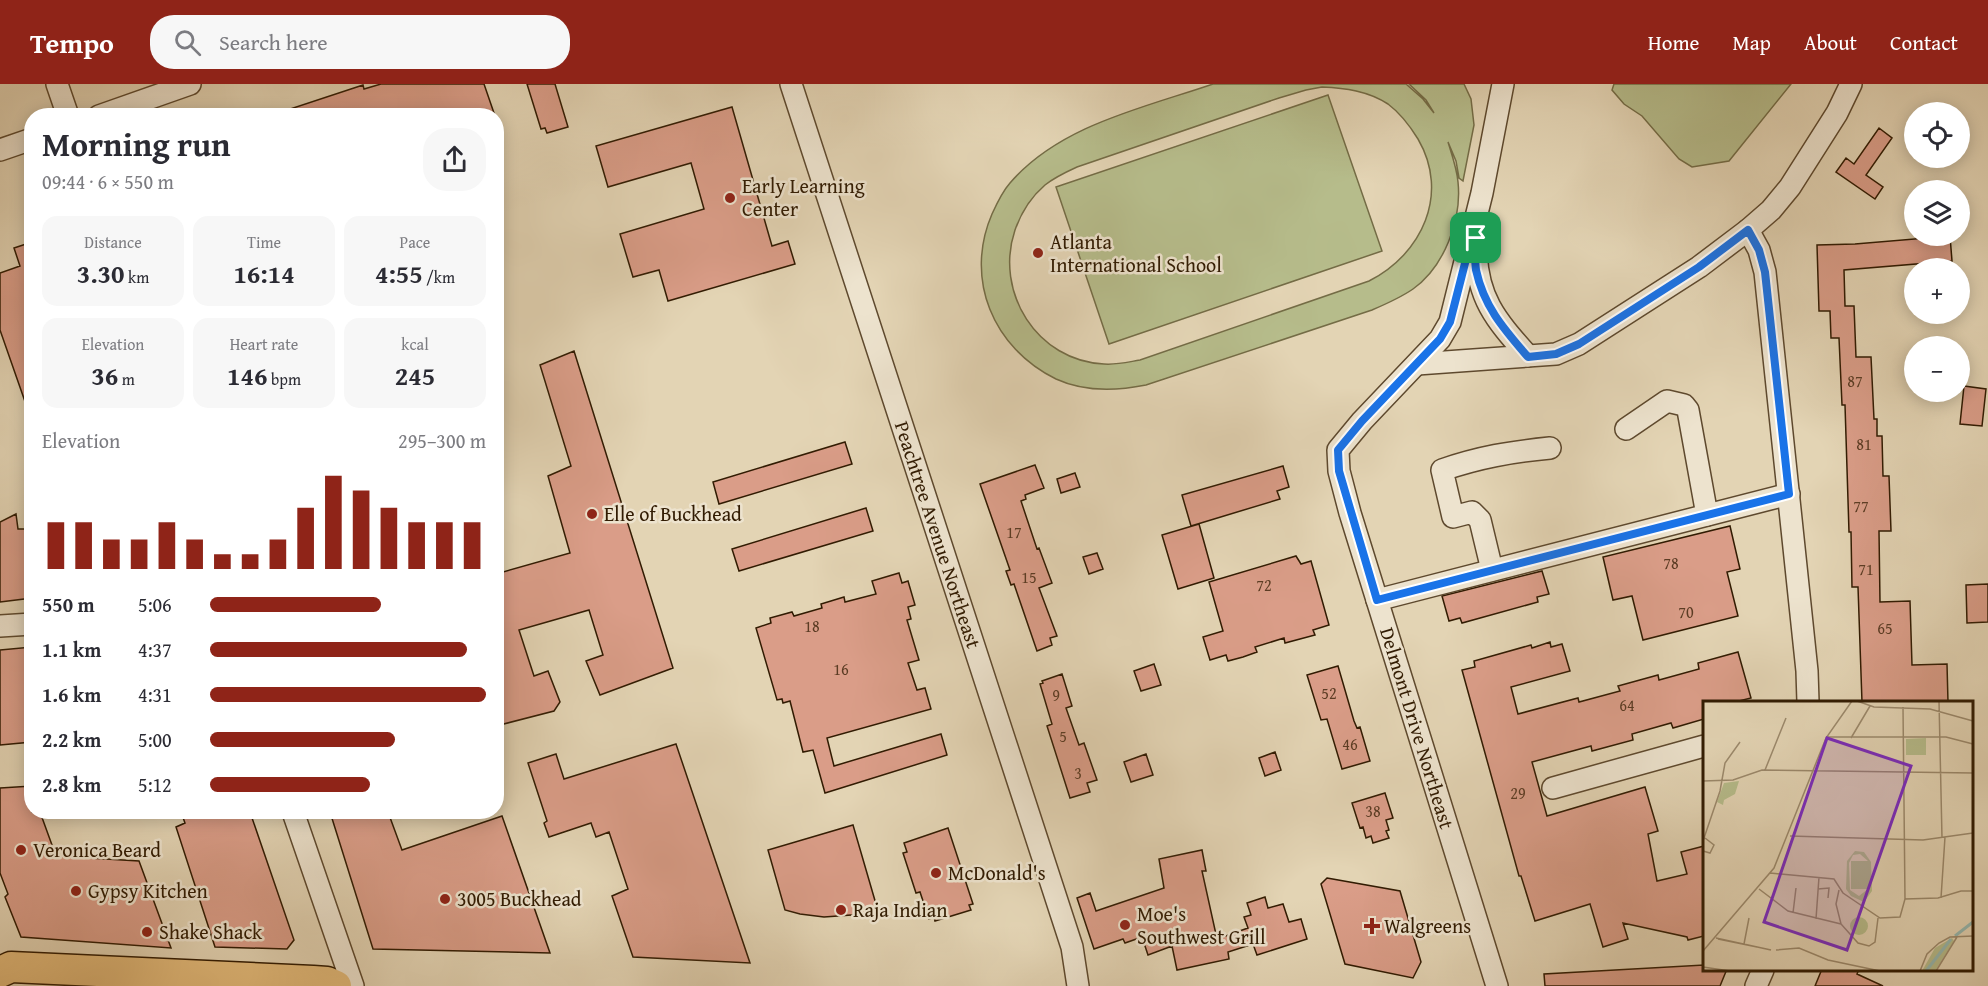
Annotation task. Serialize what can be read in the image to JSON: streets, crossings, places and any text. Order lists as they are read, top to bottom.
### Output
{
  "streets": {
    "street": ["Peachtree Avenue Northeast", "Delmont Drive Northeast"]
  },
  "places": {
    "other": [
      "Early Learning Center",
      "Atlanta International School",
      "Elle of Buckhead",
      "Veronica Beard",
      "McDonald's",
      "Gypsy Kitchen",
      "3005 Buckhead",
      "Raja Indian",
      "Moe's Southwest Grill",
      "Shake Shack"
    ],
    "health": ["Walgreens"]
  },
  "house_numbers": [
    "87",
    "81",
    "77",
    "17",
    "78",
    "71",
    "15",
    "72",
    "70",
    "18",
    "65",
    "16",
    "52",
    "9",
    "64",
    "5",
    "46",
    "3",
    "29",
    "38"
  ],
  "page": {
    "header": "Tempo",
    "search": "Search here",
    "nav": [
      "Home",
      "Map",
      "About",
      "Contact"
    ],
    "map_buttons": ["+", "−"],
    "heading": ["Morning run", "09:44 · 6 × 550 m"],
    "stats": [
      ["Distance", "3.30 km"],
      ["Time", "16:14"],
      ["Pace", "4:55 /km"],
      ["Elevation", "36 m"],
      ["Heart rate", "146 bpm"],
      ["kcal", "245"]
    ],
    "chart": ["Elevation", "295–300 m"],
    "list": [
      {
        "name": "550 m",
        "note": "5:06"
      },
      {
        "name": "1.1 km",
        "note": "4:37"
      },
      {
        "name": "1.6 km",
        "note": "4:31"
      },
      {
        "name": "2.2 km",
        "note": "5:00"
      },
      {
        "name": "2.8 km",
        "note": "5:12"
      }
    ]
  }
}
